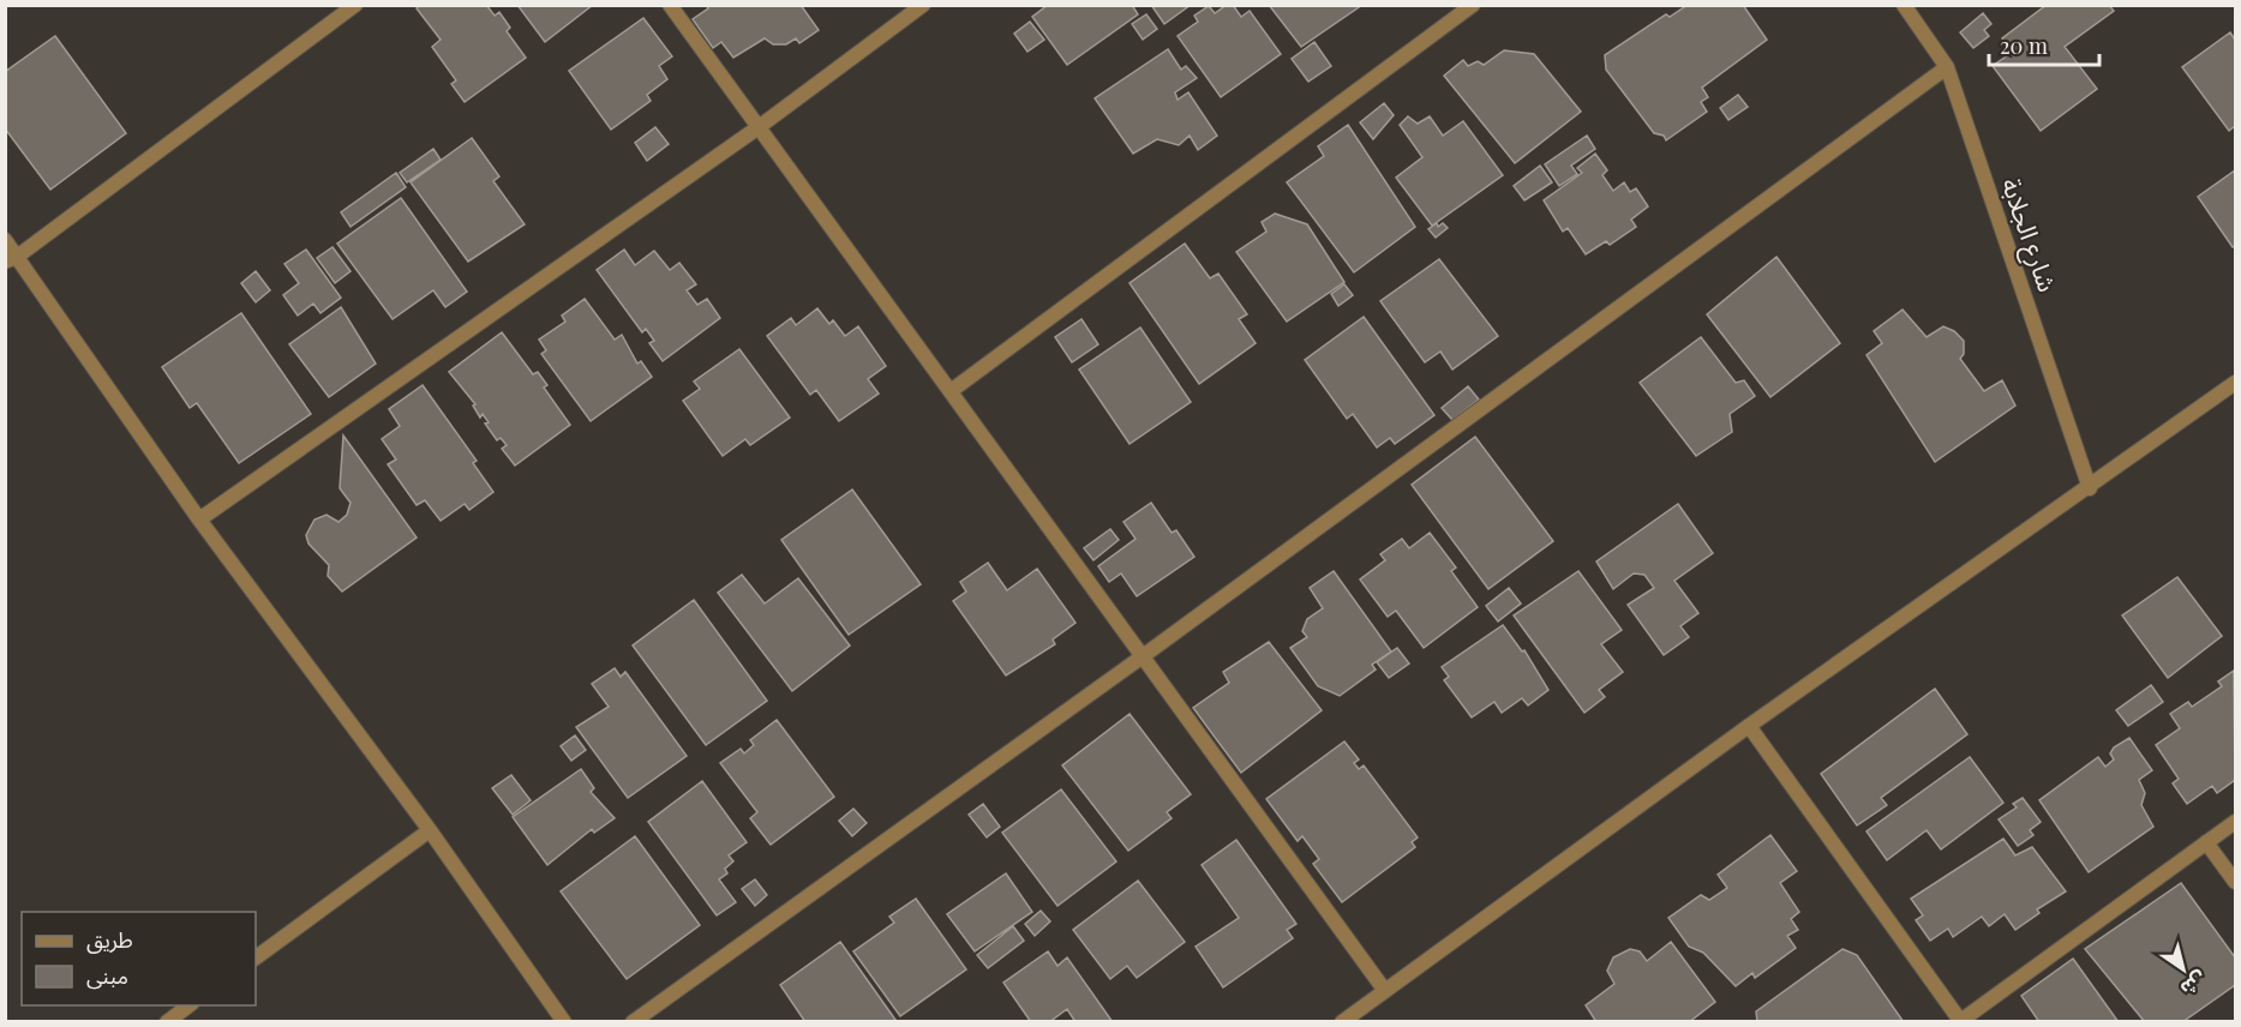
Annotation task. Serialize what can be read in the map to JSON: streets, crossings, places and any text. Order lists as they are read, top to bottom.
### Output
{
  "streets": {
    "street": ["شارع الجلابة"]
  },
  "legend": ["طريق", "مبنى"],
  "scale_bar": "20 m",
  "north": "bottom right"
}
